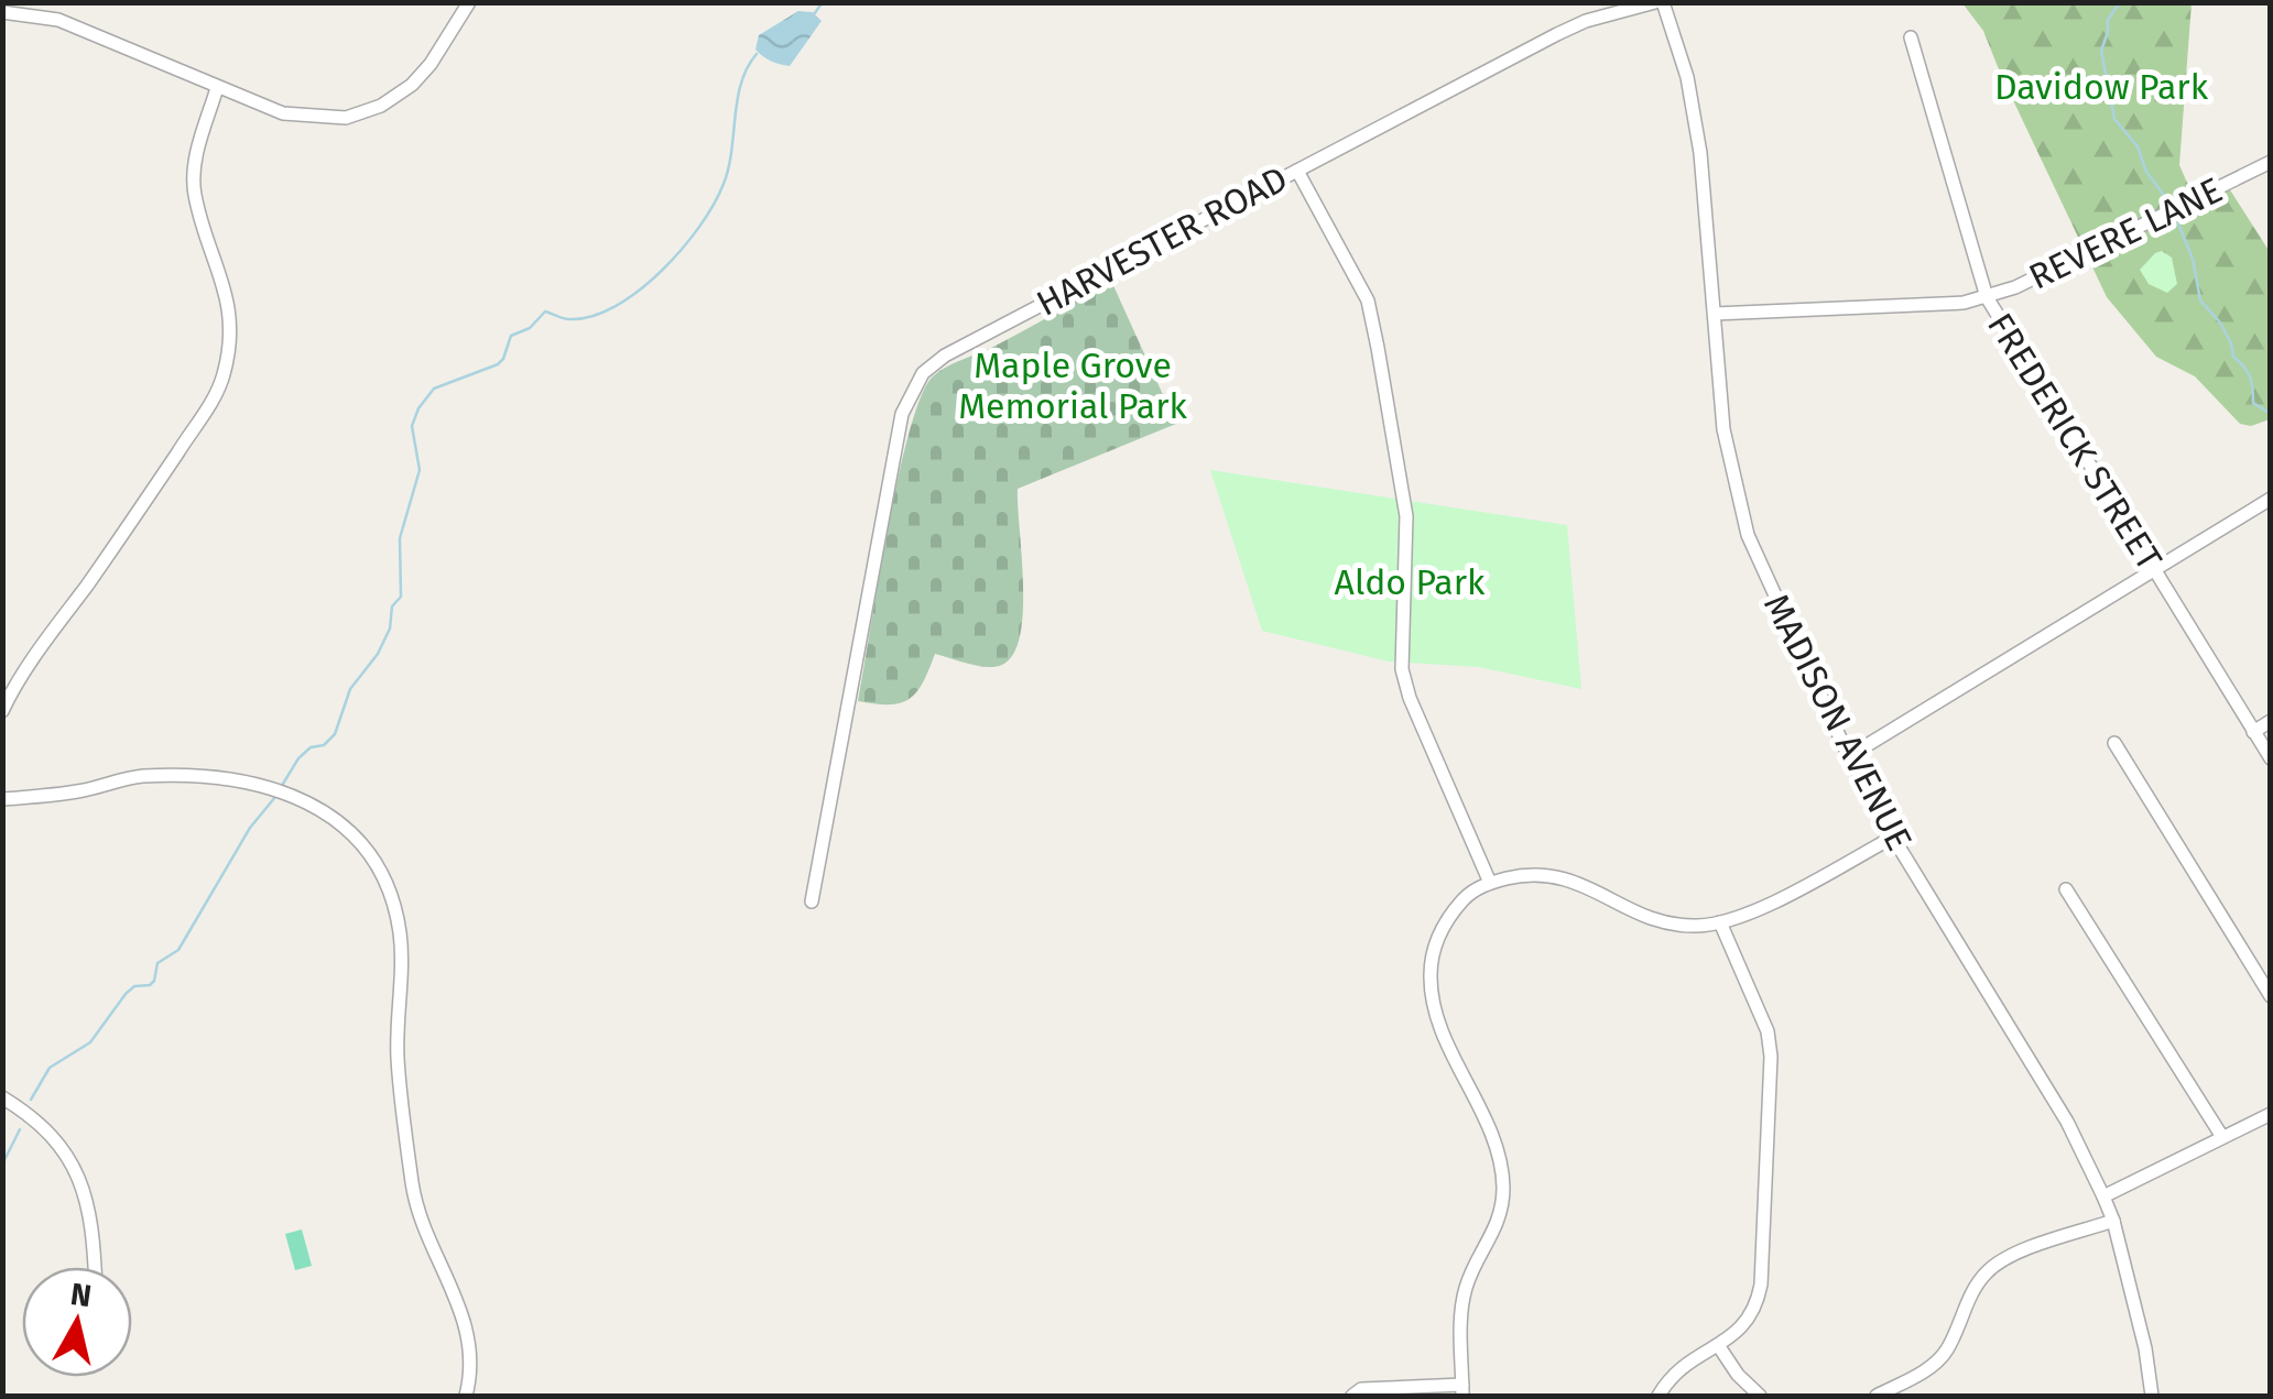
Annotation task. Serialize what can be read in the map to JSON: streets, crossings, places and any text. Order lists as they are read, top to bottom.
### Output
{
  "streets": {
    "street": [
      "REVERE LANE",
      "HARVESTER ROAD",
      "FREDERICK STREET",
      "MADISON AVENUE"
    ]
  },
  "crossings": [
    ["REVERE LANE", "FREDERICK STREET"],
    ["REVERE LANE", "MADISON AVENUE"],
    ["HARVESTER ROAD", "MADISON AVENUE"]
  ],
  "parks": ["Davidow Park", "Maple Grove Memorial Park", "Aldo Park"],
  "north": "top"
}
